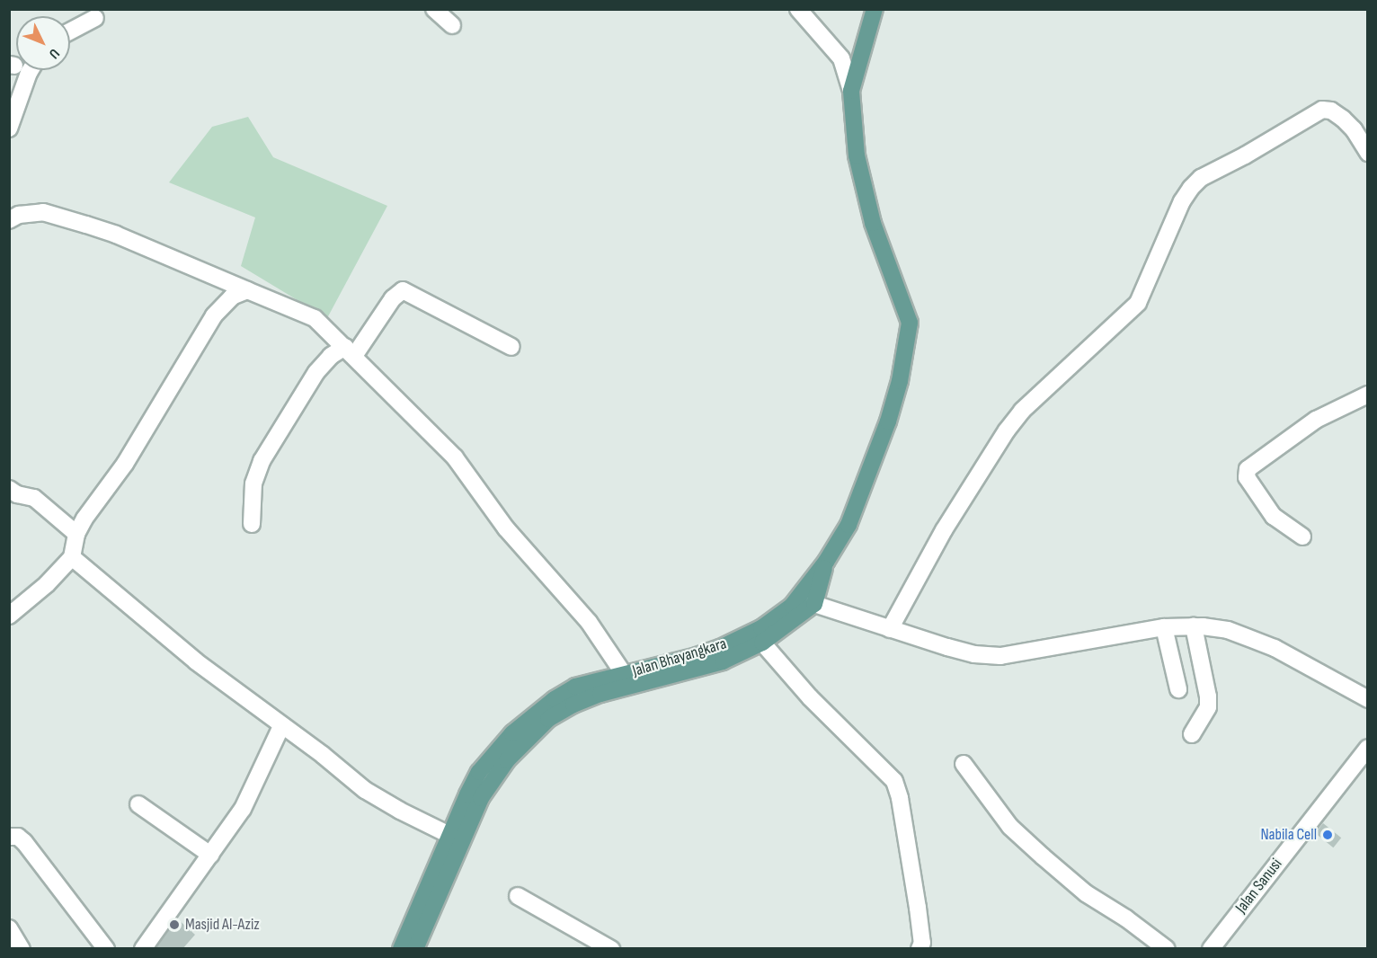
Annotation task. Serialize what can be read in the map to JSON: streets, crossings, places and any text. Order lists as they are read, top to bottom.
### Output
{
  "streets": {
    "main road": ["Jalan Bhayangkara"],
    "street": ["Jalan Sanusi"]
  },
  "places": ["Nabila Cell", "Masjid Al-Aziz"],
  "north": "bottom right"
}
